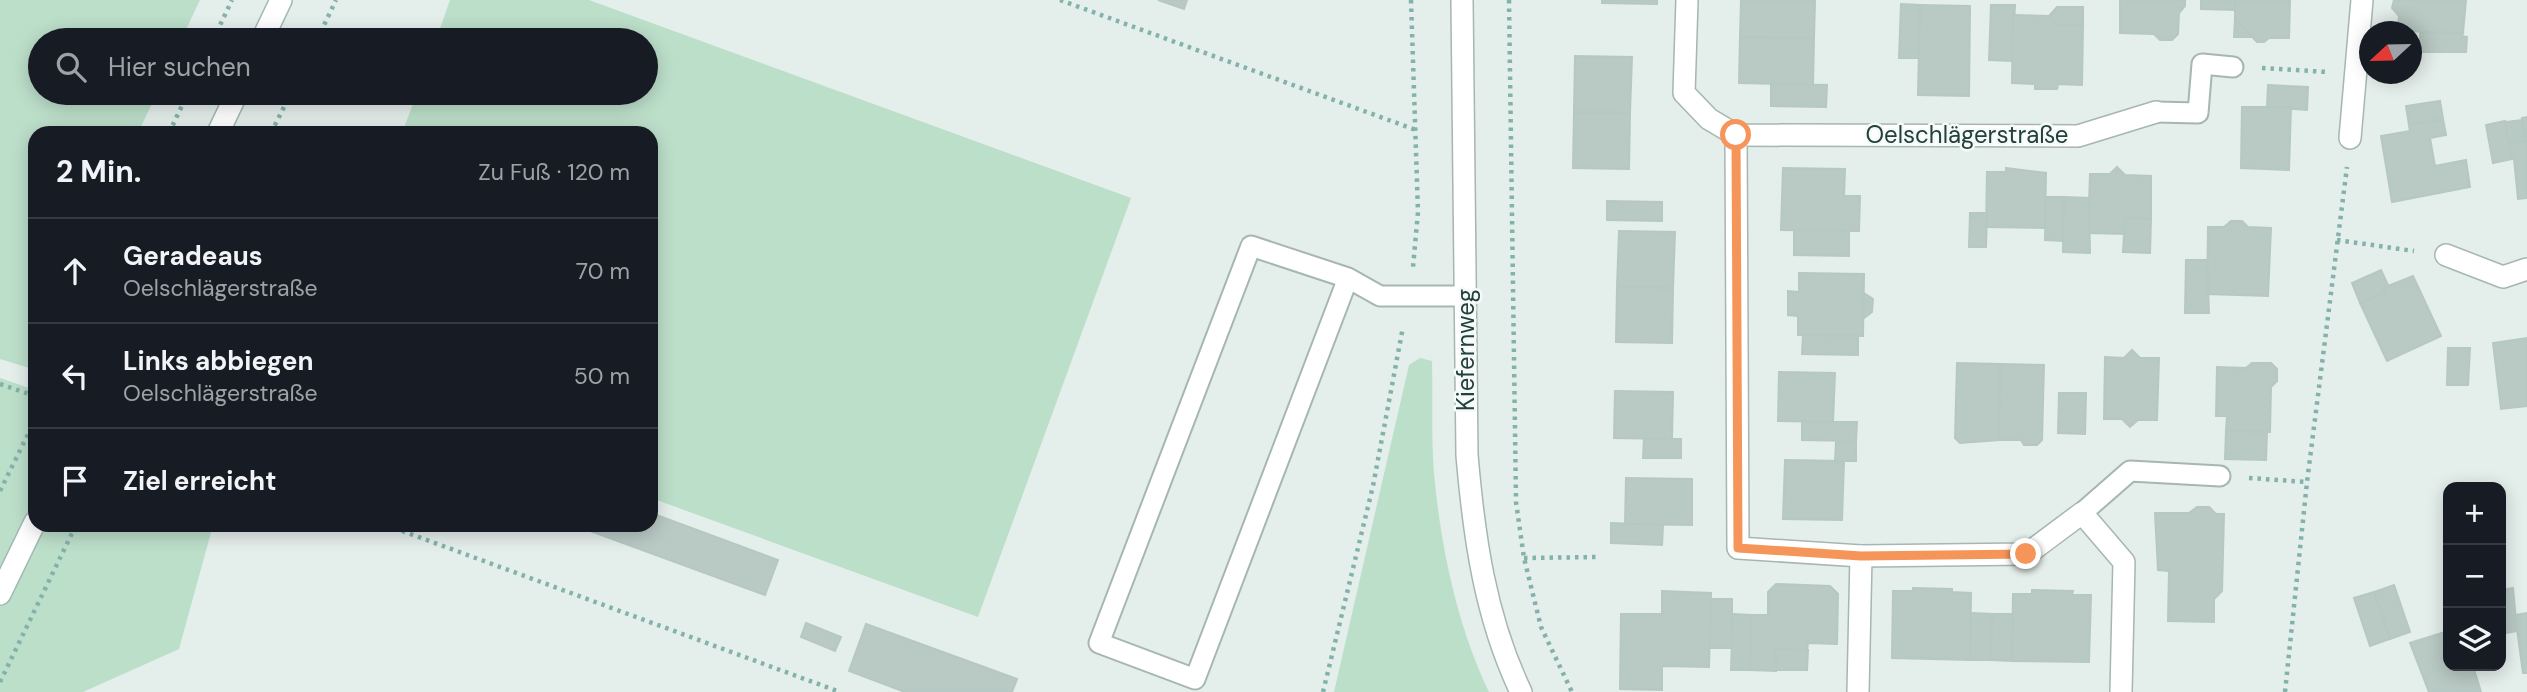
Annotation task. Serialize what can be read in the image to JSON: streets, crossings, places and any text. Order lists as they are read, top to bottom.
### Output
{
  "streets": {
    "street": ["Oelschlägerstraße", "Kiefernweg"]
  },
  "north": "left",
  "page": {
    "search": "Hier suchen",
    "heading": ["2 Min.", "Zu Fuß · 120 m"],
    "list": [
      ["Geradeaus", "Oelschlägerstraße", "70 m"],
      ["Links abbiegen", "Oelschlägerstraße", "50 m"],
      "Ziel erreicht"
    ],
    "map_buttons": ["+", "−"]
  }
}
